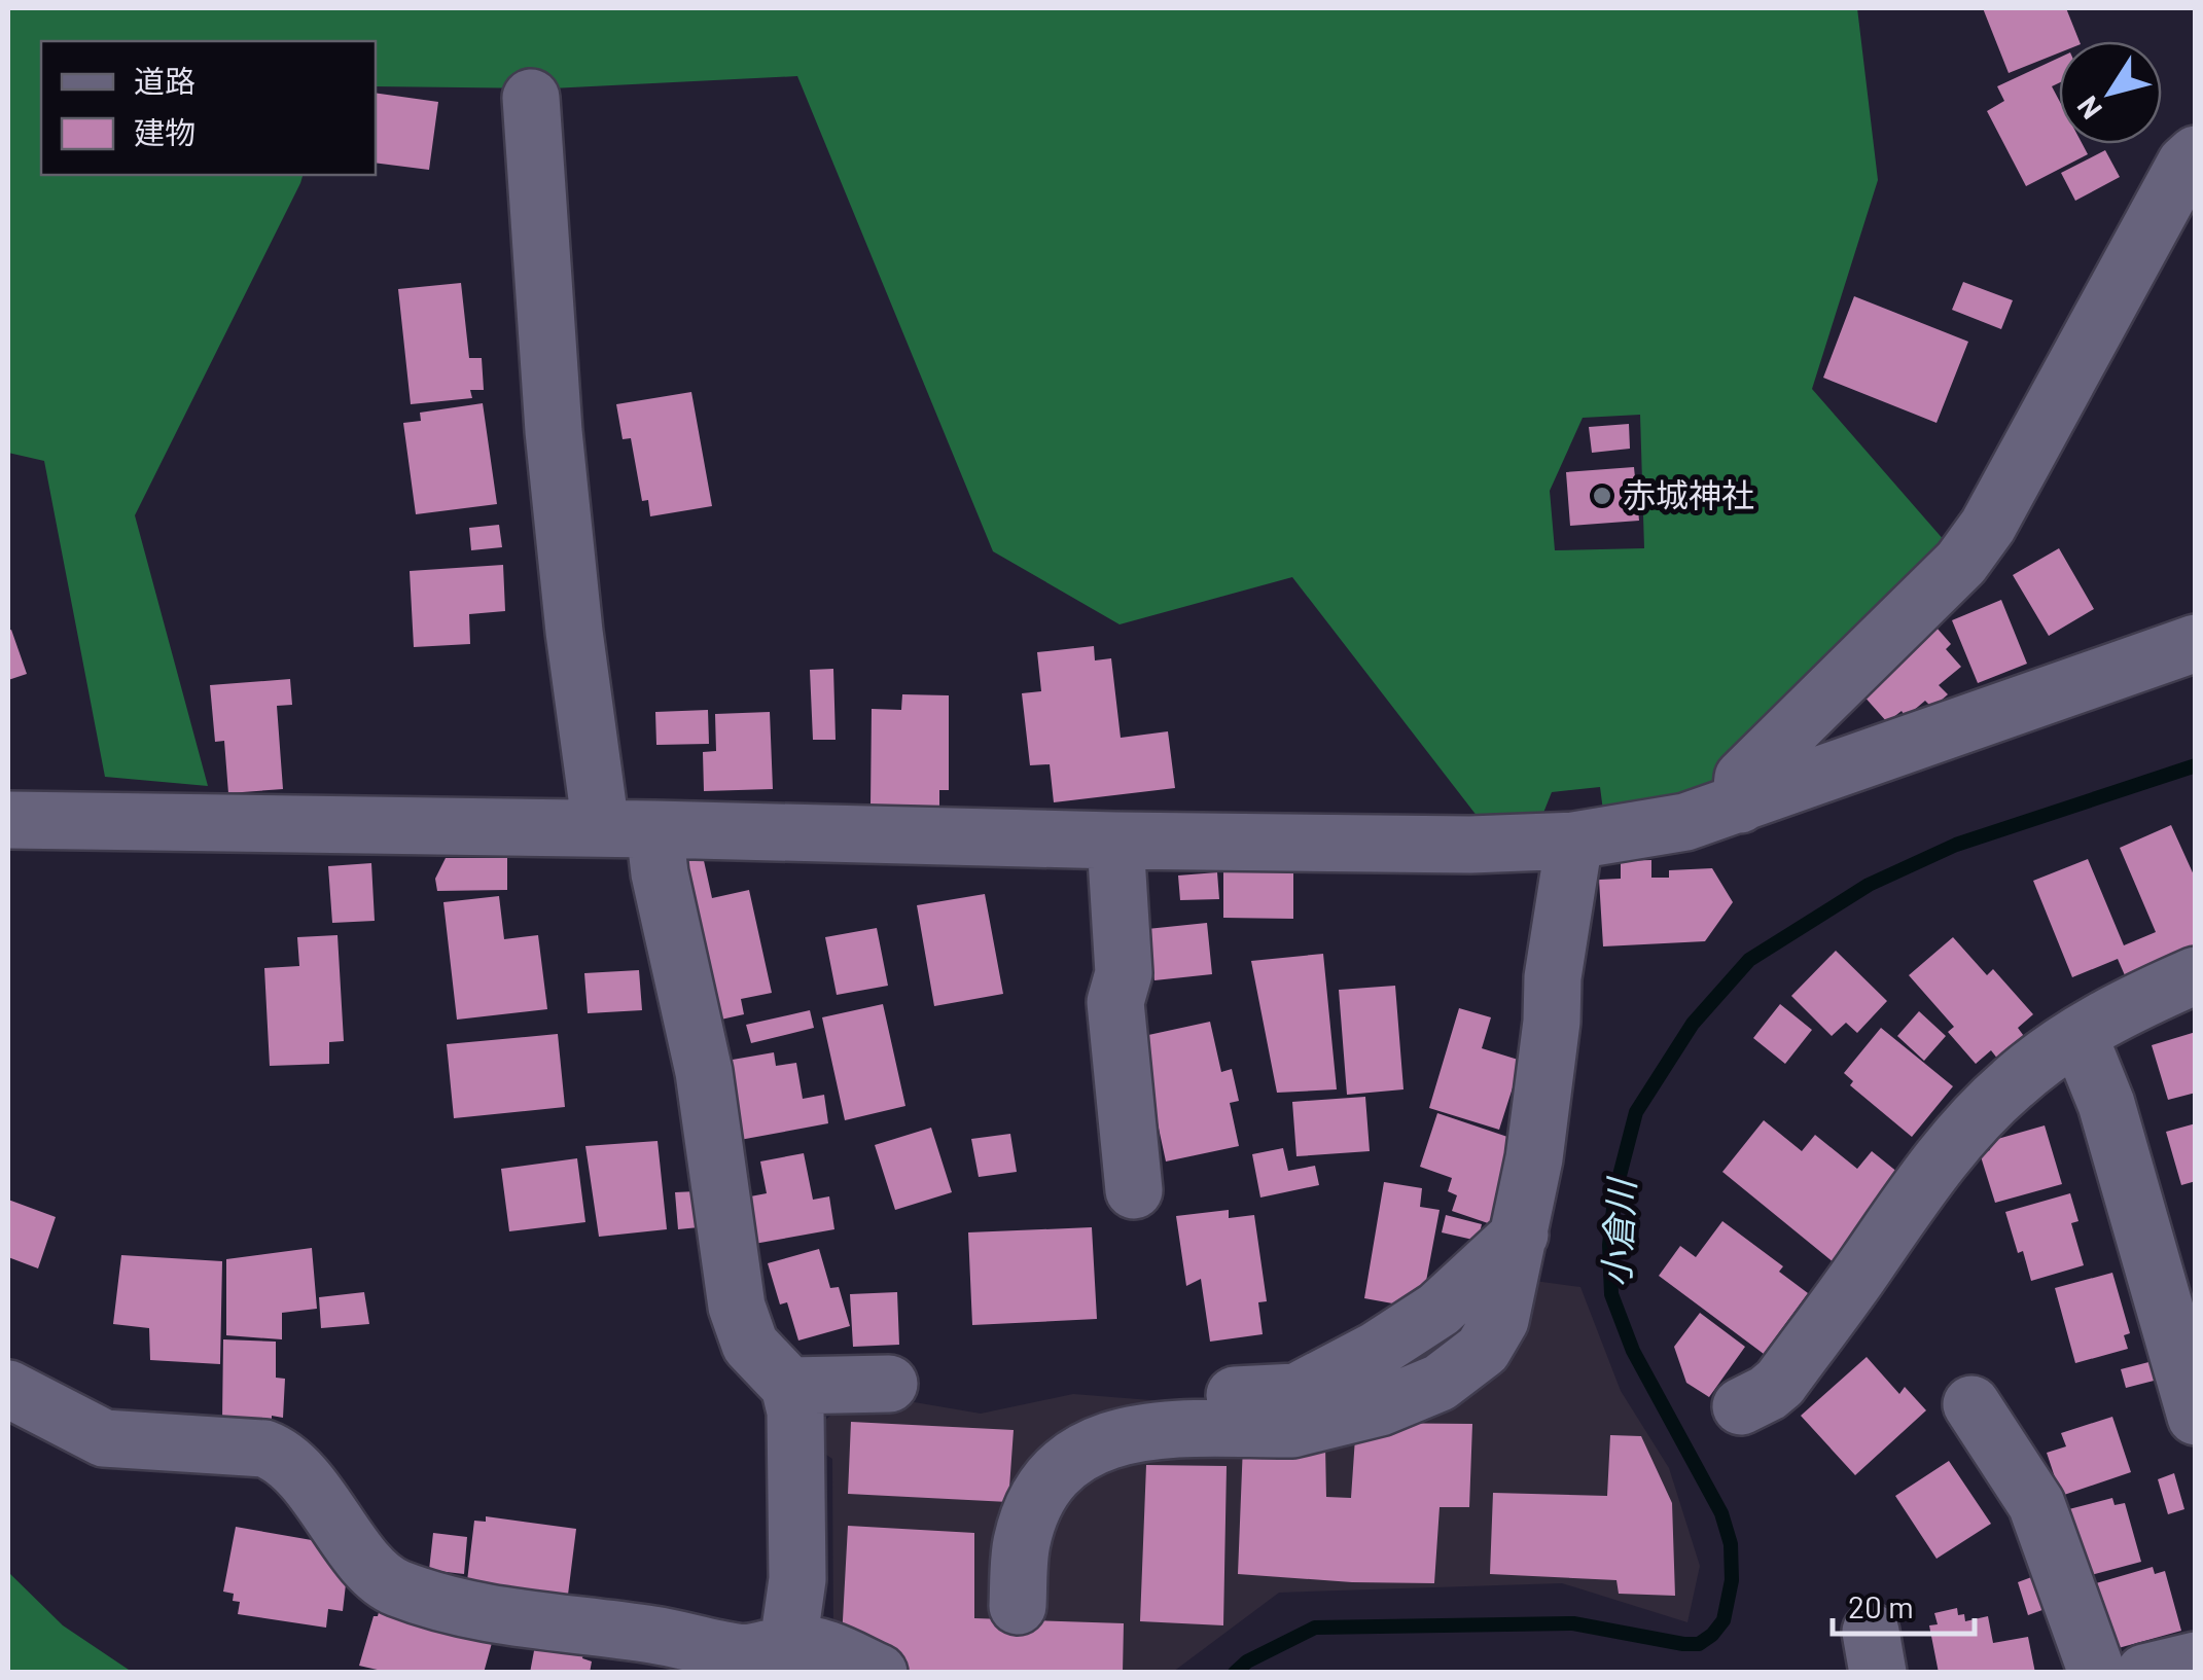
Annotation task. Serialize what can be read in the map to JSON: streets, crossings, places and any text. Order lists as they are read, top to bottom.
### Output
{
  "water": ["小倉川"],
  "places": ["赤城神社"],
  "legend": ["道路", "建物"],
  "scale_bar": "20 m",
  "north": "bottom left"
}
